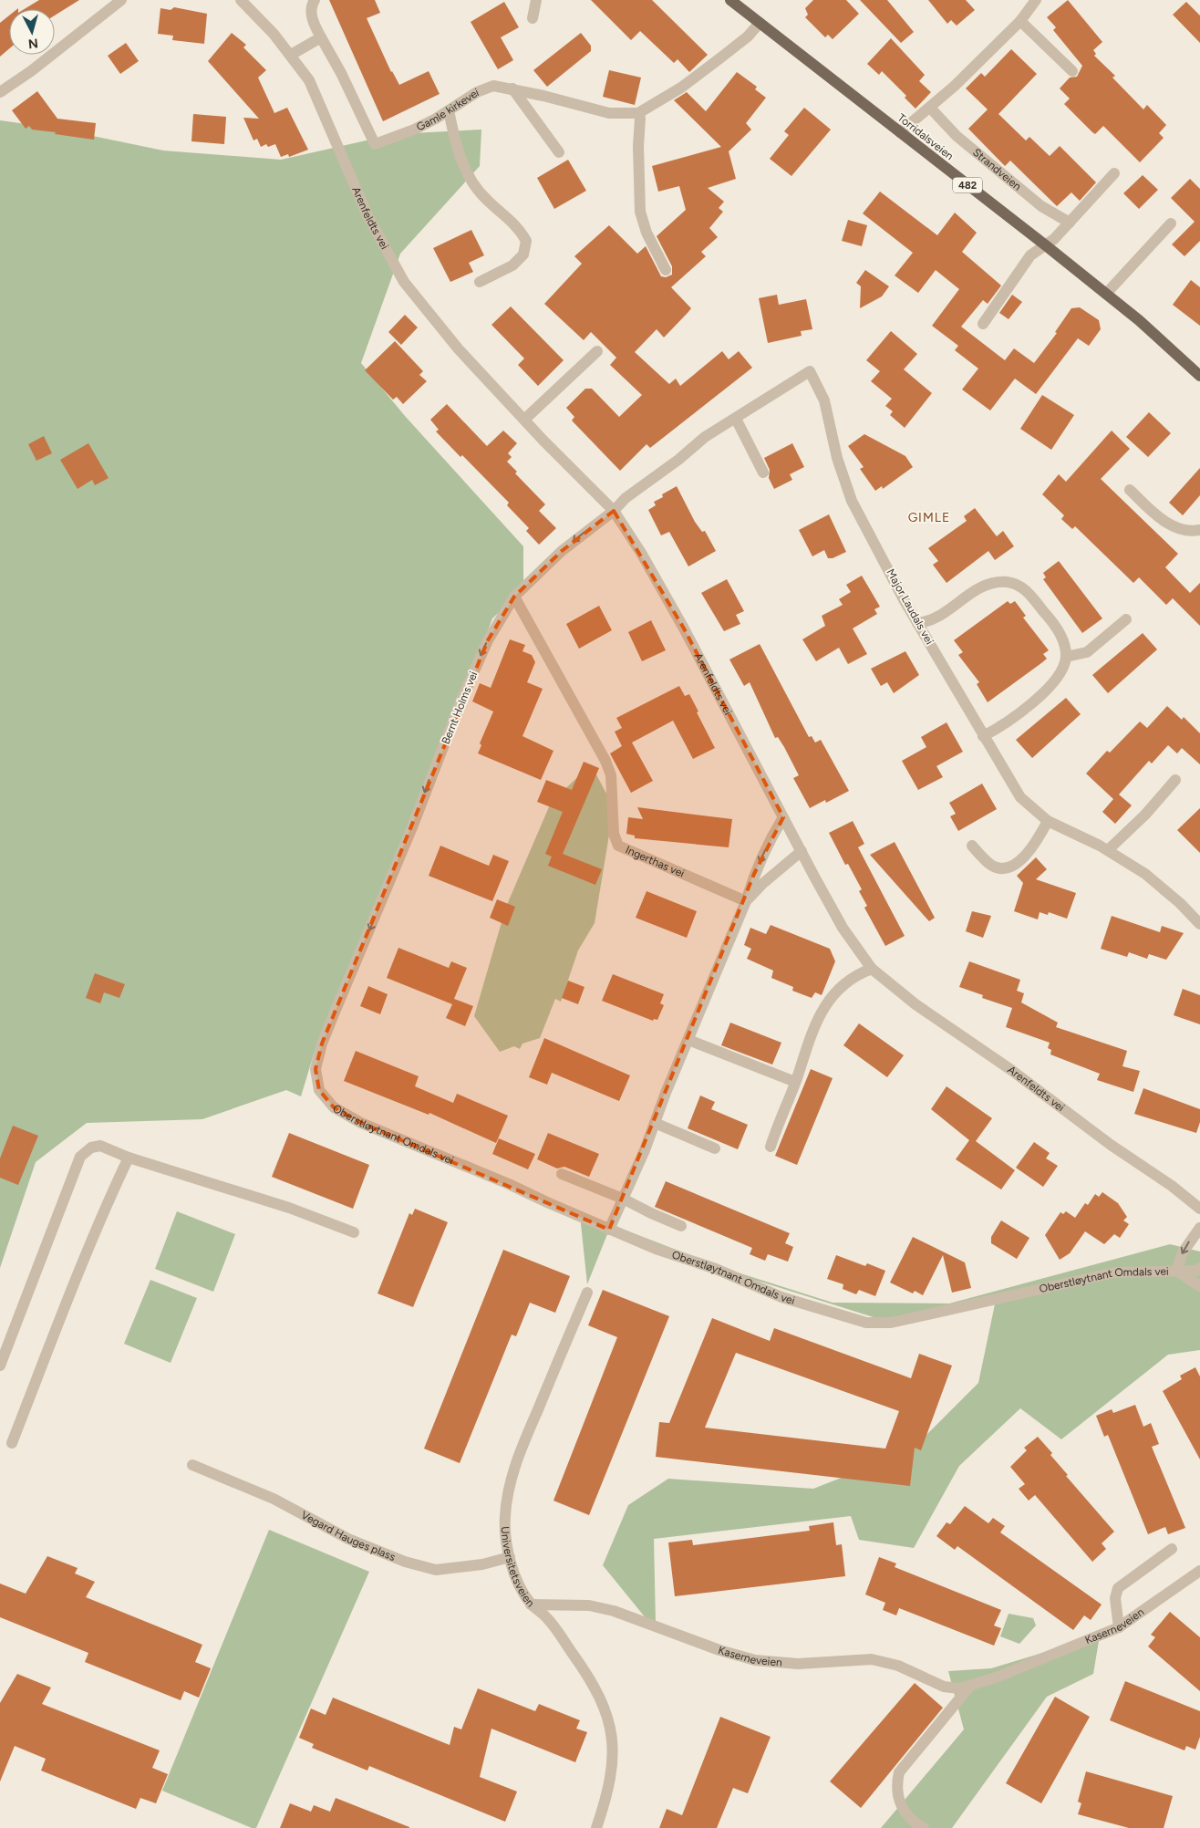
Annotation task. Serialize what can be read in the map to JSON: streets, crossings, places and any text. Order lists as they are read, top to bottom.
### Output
{
  "streets": {
    "main road": ["Torridalsveien", "482"],
    "street": [
      "Gamle kirkevei",
      "Strandveien",
      "Arenfeldts vei",
      "Major Laudals vei",
      "Bernt Holms vei",
      "Ingerthas vei",
      "Oberstløytnant Omdals vei",
      "Vegard Hauges plass",
      "Universitetsveien",
      "Kaserneveien"
    ]
  },
  "crossings": [
    ["Arenfeldts vei", "Bernt Holms vei"],
    ["Major Laudals vei", "Bernt Holms vei"],
    ["Bernt Holms vei", "Ingerthas vei"],
    ["Bernt Holms vei", "Oberstløytnant Omdals vei"],
    ["Vegard Hauges plass", "Universitetsveien"],
    ["Universitetsveien", "Kaserneveien"]
  ],
  "one_way": ["Bernt Holms vei"],
  "districts": ["GIMLE"],
  "north": "bottom"
}
